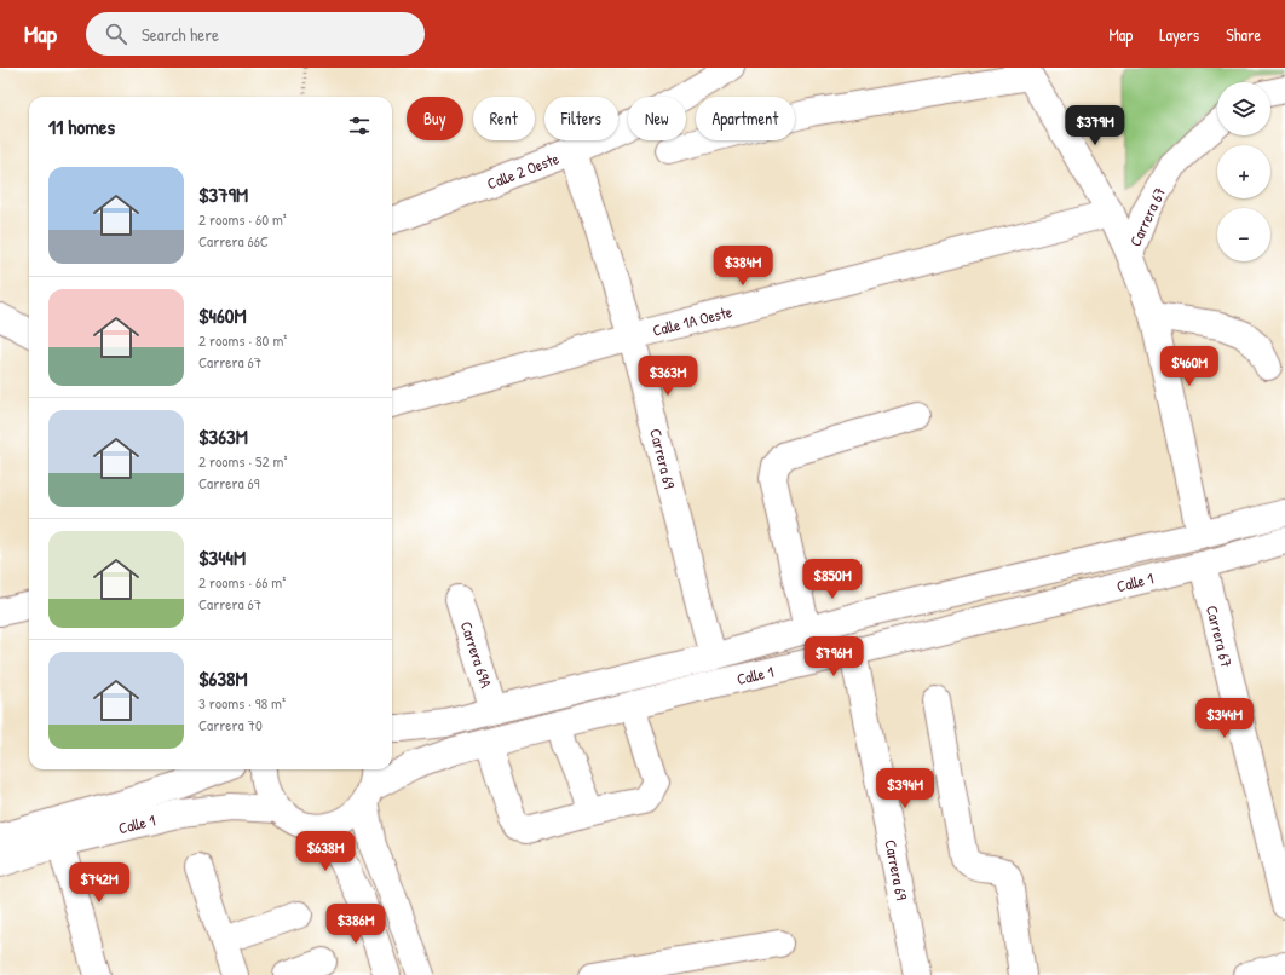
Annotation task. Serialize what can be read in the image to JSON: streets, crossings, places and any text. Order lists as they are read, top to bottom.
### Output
{
  "streets": {
    "street": [
      "Calle 2 Oeste",
      "Carrera 67",
      "Calle 1A Oeste",
      "Carrera 69",
      "Calle 1",
      "Carrera 69A"
    ]
  },
  "crossings": [
    ["Calle 2 Oeste", "Carrera 69"],
    ["Carrera 67", "Calle 1"],
    ["Calle 1A Oeste", "Carrera 69"],
    ["Carrera 69", "Calle 1"],
    ["Calle 1", "Carrera 69A"]
  ],
  "page": {
    "header": "Map",
    "search": "Search here",
    "nav": ["Map", "Layers", "Share"],
    "map_buttons": ["+", "−"],
    "chip": [
      "Buy",
      "Rent",
      "Filters",
      "New",
      "Apartment"
    ],
    "heading": "11 homes",
    "price": [
      "$379M",
      "$384M",
      "$460M",
      "$363M",
      "$850M",
      "$796M",
      "$344M",
      "$394M",
      "$638M",
      "$742M",
      "$386M"
    ],
    "list": [
      {
        "name": "$379M",
        "note": "2 rooms · 60 m² · Carrera 66C"
      },
      {
        "name": "$460M",
        "note": "2 rooms · 80 m² · Carrera 67"
      },
      {
        "name": "$363M",
        "note": "2 rooms · 52 m² · Carrera 69"
      },
      {
        "name": "$344M",
        "note": "2 rooms · 66 m² · Carrera 67"
      },
      {
        "name": "$638M",
        "note": "3 rooms · 98 m² · Carrera 70"
      }
    ]
  }
}
